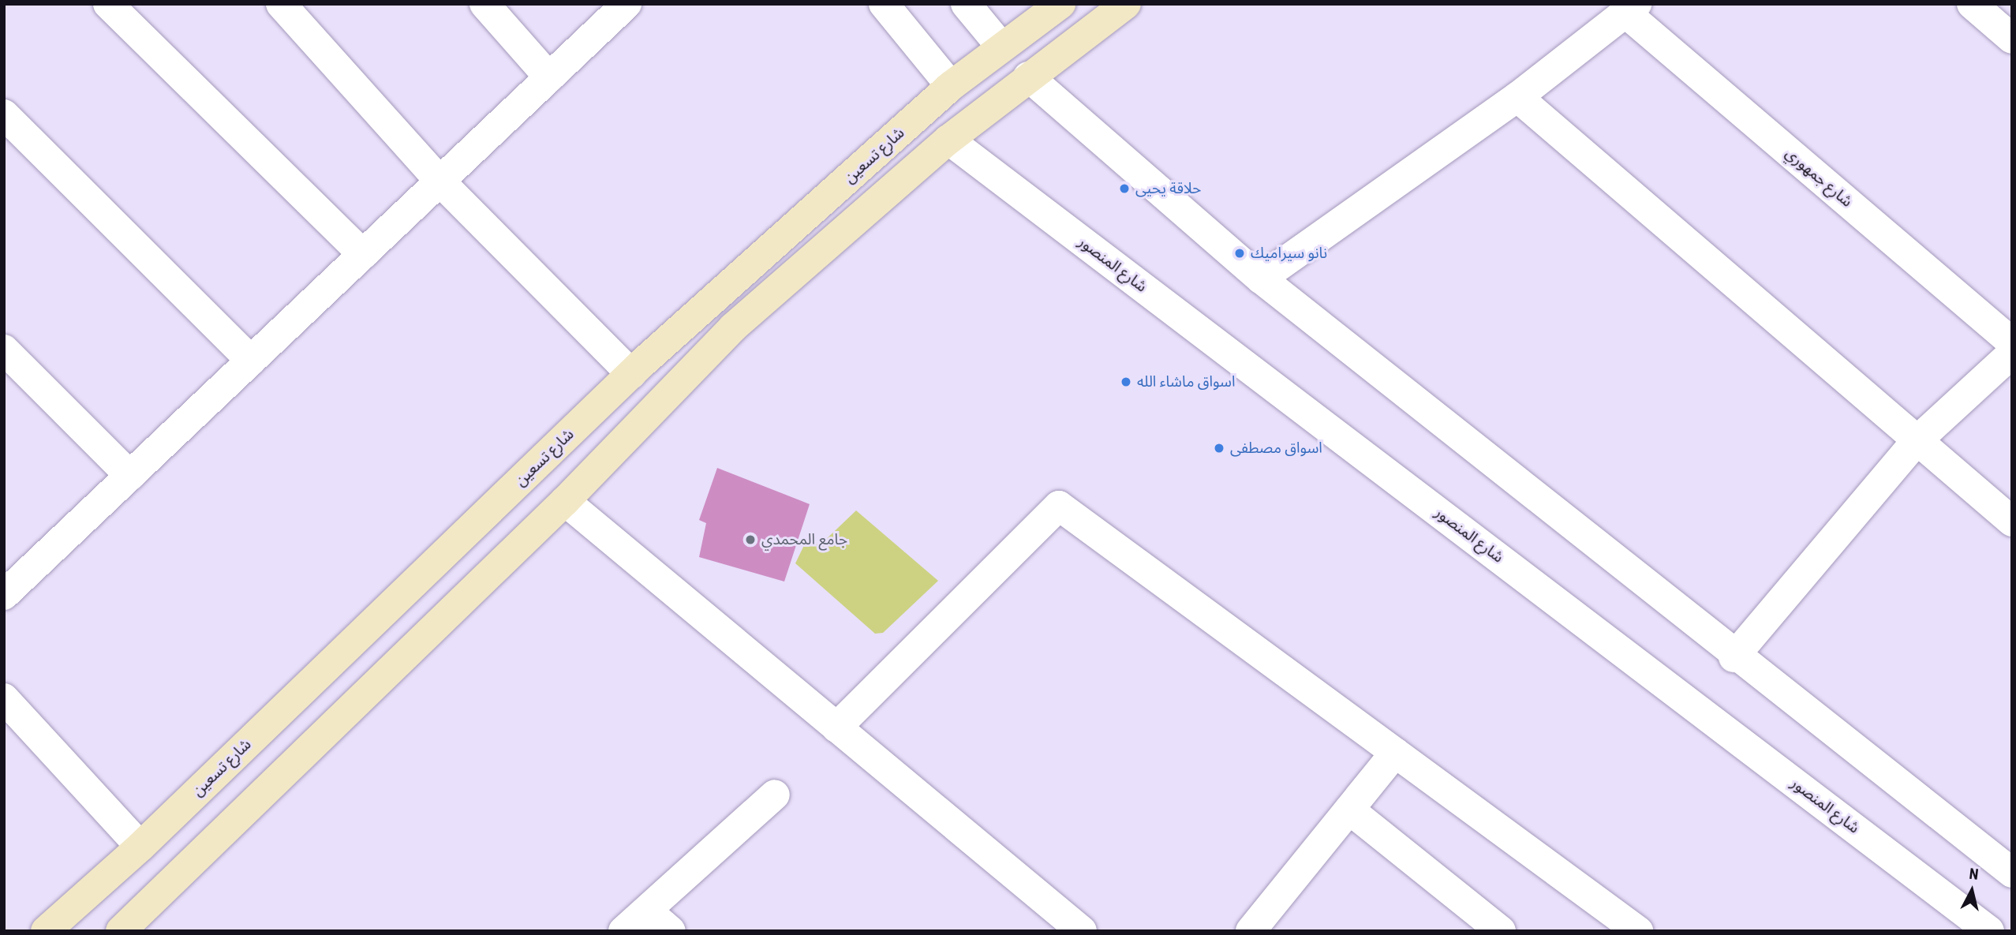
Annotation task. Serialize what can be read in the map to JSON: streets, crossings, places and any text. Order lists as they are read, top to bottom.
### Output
{
  "streets": {
    "main road": ["شارع تسعين"],
    "street": ["شارع جمهوري", "شارع المنصور"]
  },
  "places": [
    "حلاقة يحيى",
    "نانو سيراميك",
    "اسواق ماشاء الله",
    "اسواق مصطفى",
    "جامع المحمدي"
  ],
  "north": "top"
}
